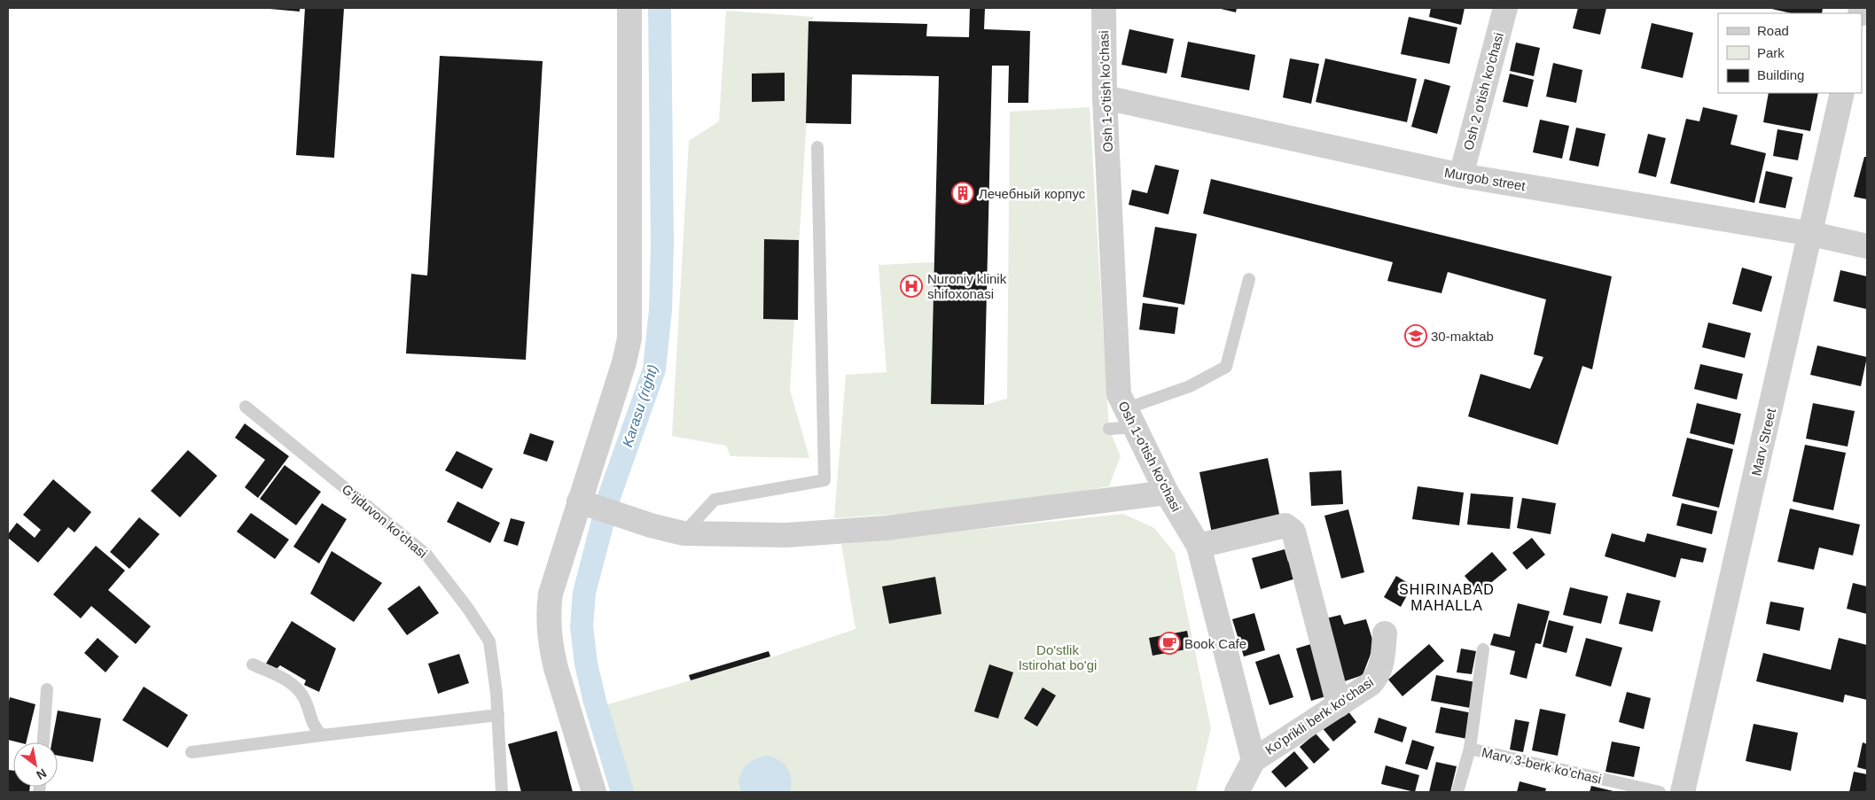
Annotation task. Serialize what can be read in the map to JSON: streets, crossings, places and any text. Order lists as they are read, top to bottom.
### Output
{
  "streets": {
    "street": [
      "Osh 1-o'tish ko'chasi",
      "Osh 2 o'tish ko'chasi",
      "Murgob street",
      "Marv Street",
      "Ko'prikli berk ko'chasi"
    ],
    "lane": ["G'ijduvon ko'chasi", "Marv 3-berk ko'chasi"]
  },
  "crossings": [
    ["Osh 1-o'tish ko'chasi", "Murgob street"],
    ["Osh 1-o'tish ko'chasi", "Ko'prikli berk ko'chasi"],
    ["Osh 2 o'tish ko'chasi", "Murgob street"],
    ["Murgob street", "Marv Street"]
  ],
  "districts": ["SHIRINABAD MAHALLA"],
  "water": ["Karasu (right)"],
  "parks": ["Do'stlik Istirohat bo'gi"],
  "places": {
    "building": ["Лечебный корпус"],
    "hospital": ["Nuroniy klinik shifoxonasi"],
    "school or university": ["30-maktab"],
    "cafe": ["Book Cafe"]
  },
  "legend": ["Road", "Park", "Building"],
  "north": "bottom right"
}
